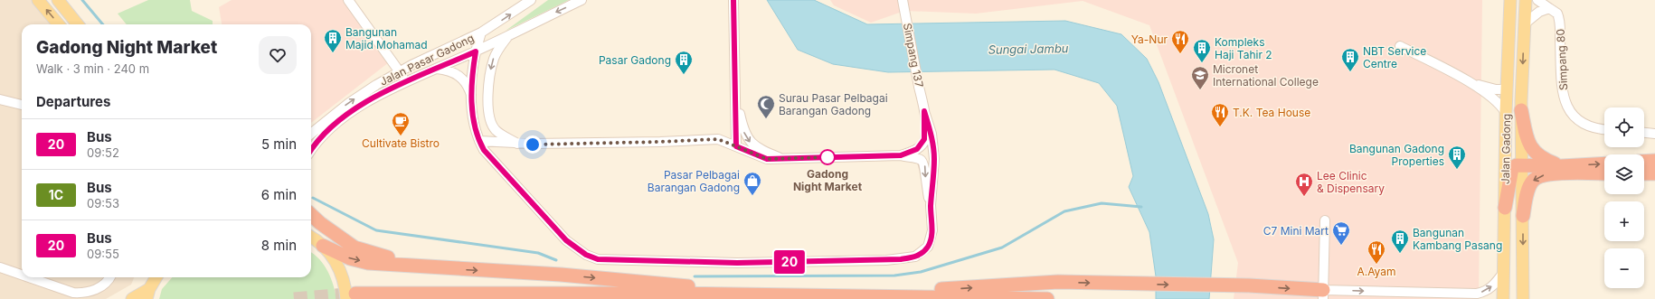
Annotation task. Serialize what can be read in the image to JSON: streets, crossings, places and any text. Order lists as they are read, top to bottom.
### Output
{
  "streets": {
    "main road": ["Jalan Gadong"],
    "street": ["Simpang 137", "Jalan Pasar Gadong", "Simpang 80"]
  },
  "water": ["Sungai Jambu"],
  "places": {
    "building": [
      "Bangunan Majid Mohamad",
      "Kompleks Haji Tahir 2",
      "NBT Service Centre",
      "Pasar Gadong",
      "Bangunan Gadong Properties",
      "Bangunan Kambang Pasang"
    ],
    "restaurant": ["Ya-Nur", "T.K. Tea House", "A.Ayam"],
    "school or university": ["Micronet International College"],
    "mosque": ["Surau Pasar Pelbagai Barangan Gadong"],
    "cafe": ["Cultivate Bistro"],
    "other": ["Gadong Night Market"],
    "shop": ["Pasar Pelbagai Barangan Gadong"],
    "hospital": ["Lee Clinic & Dispensary"],
    "supermarket": ["C7 Mini Mart"]
  },
  "lines": ["bus line 20"],
  "page": {
    "on_map": "20",
    "heading": [
      ["Gadong Night Market", "Walk · 3 min · 240 m"],
      "Departures"
    ],
    "map_buttons": ["+", "−"],
    "list": [
      {
        "mark": "20",
        "name": "Bus",
        "note": "09:52",
        "value": "5 min"
      },
      {
        "mark": "1C",
        "name": "Bus",
        "note": "09:53",
        "value": "6 min"
      },
      {
        "mark": "20",
        "name": "Bus",
        "note": "09:55",
        "value": "8 min"
      }
    ]
  }
}
